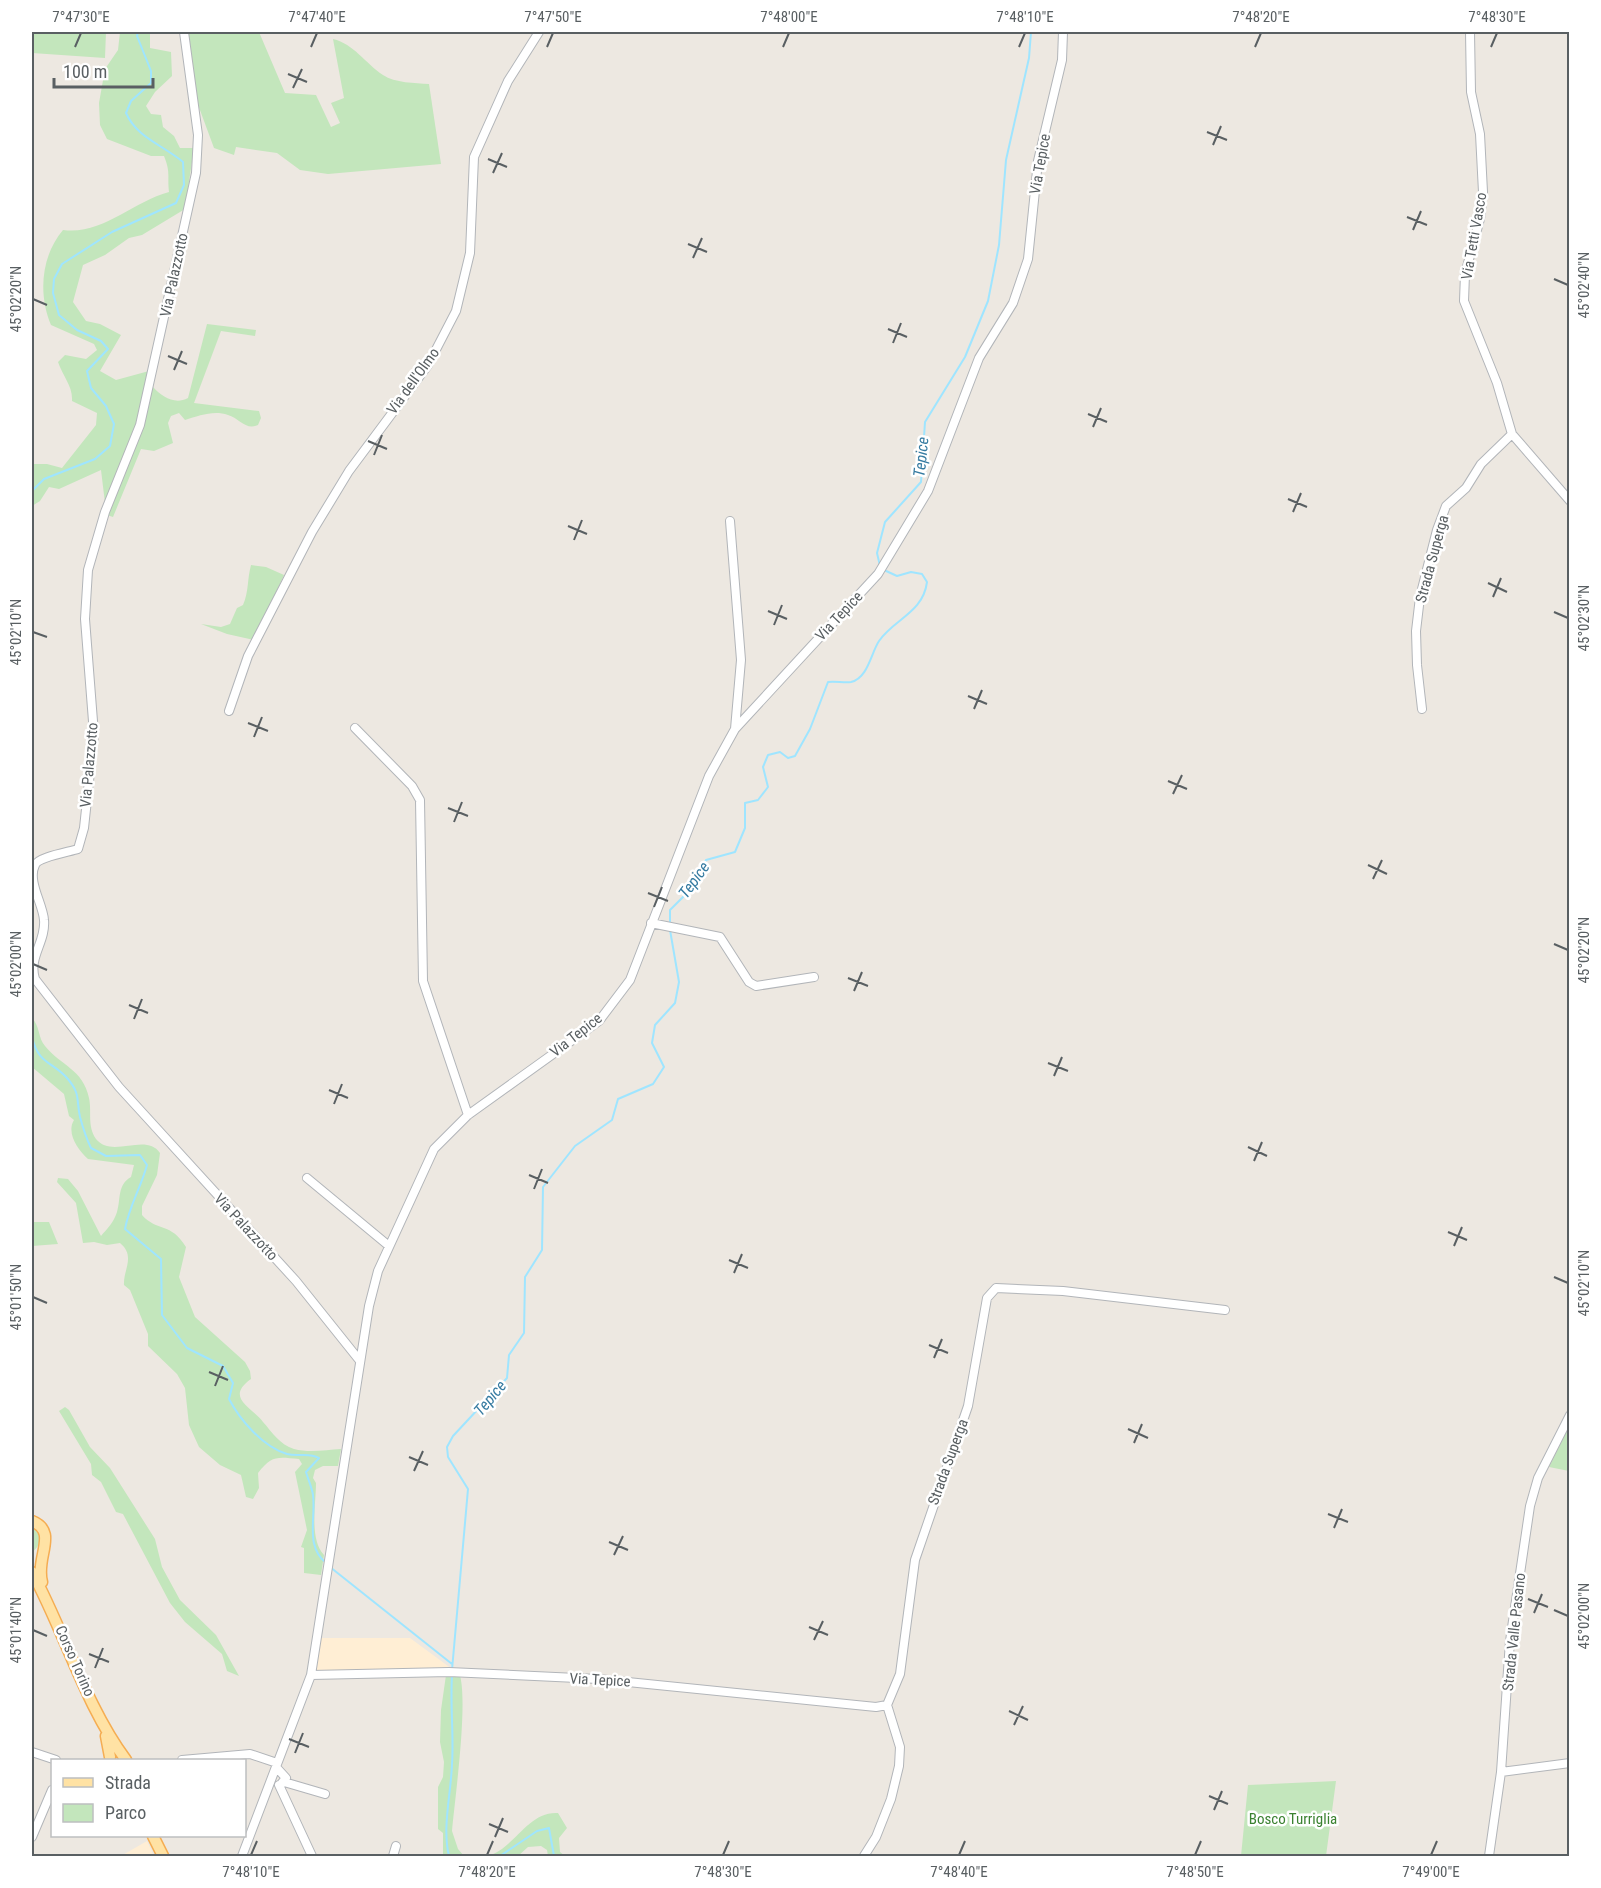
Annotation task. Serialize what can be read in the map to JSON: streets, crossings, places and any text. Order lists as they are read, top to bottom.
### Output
{
  "streets": {
    "main road": ["Corso Torino"],
    "street": [
      "Via Tepice",
      "Via Tetti Vasco",
      "Via Palazzotto",
      "Via dell'Olmo",
      "Strada Superga",
      "Strada Valle Pasano"
    ]
  },
  "crossings": [
    ["Via Tepice", "Via Palazzotto"],
    ["Via Tepice", "Strada Superga"],
    ["Via Tetti Vasco", "Strada Superga"]
  ],
  "water": ["Tepice"],
  "parks": ["Bosco Turriglia"],
  "legend": ["Strada", "Parco"],
  "scale_bar": "100 m",
  "coordinates": [
    "7°47'30\"E",
    "7°47'40\"E",
    "7°47'50\"E",
    "7°48'00\"E",
    "7°48'10\"E",
    "7°48'20\"E",
    "7°48'30\"E",
    "45°02'40\"N",
    "45°02'20\"N",
    "45°02'30\"N",
    "45°02'10\"N",
    "45°02'00\"N",
    "45°01'50\"N",
    "45°01'40\"N",
    "7°48'40\"E",
    "7°48'50\"E",
    "7°49'00\"E"
  ]
}
